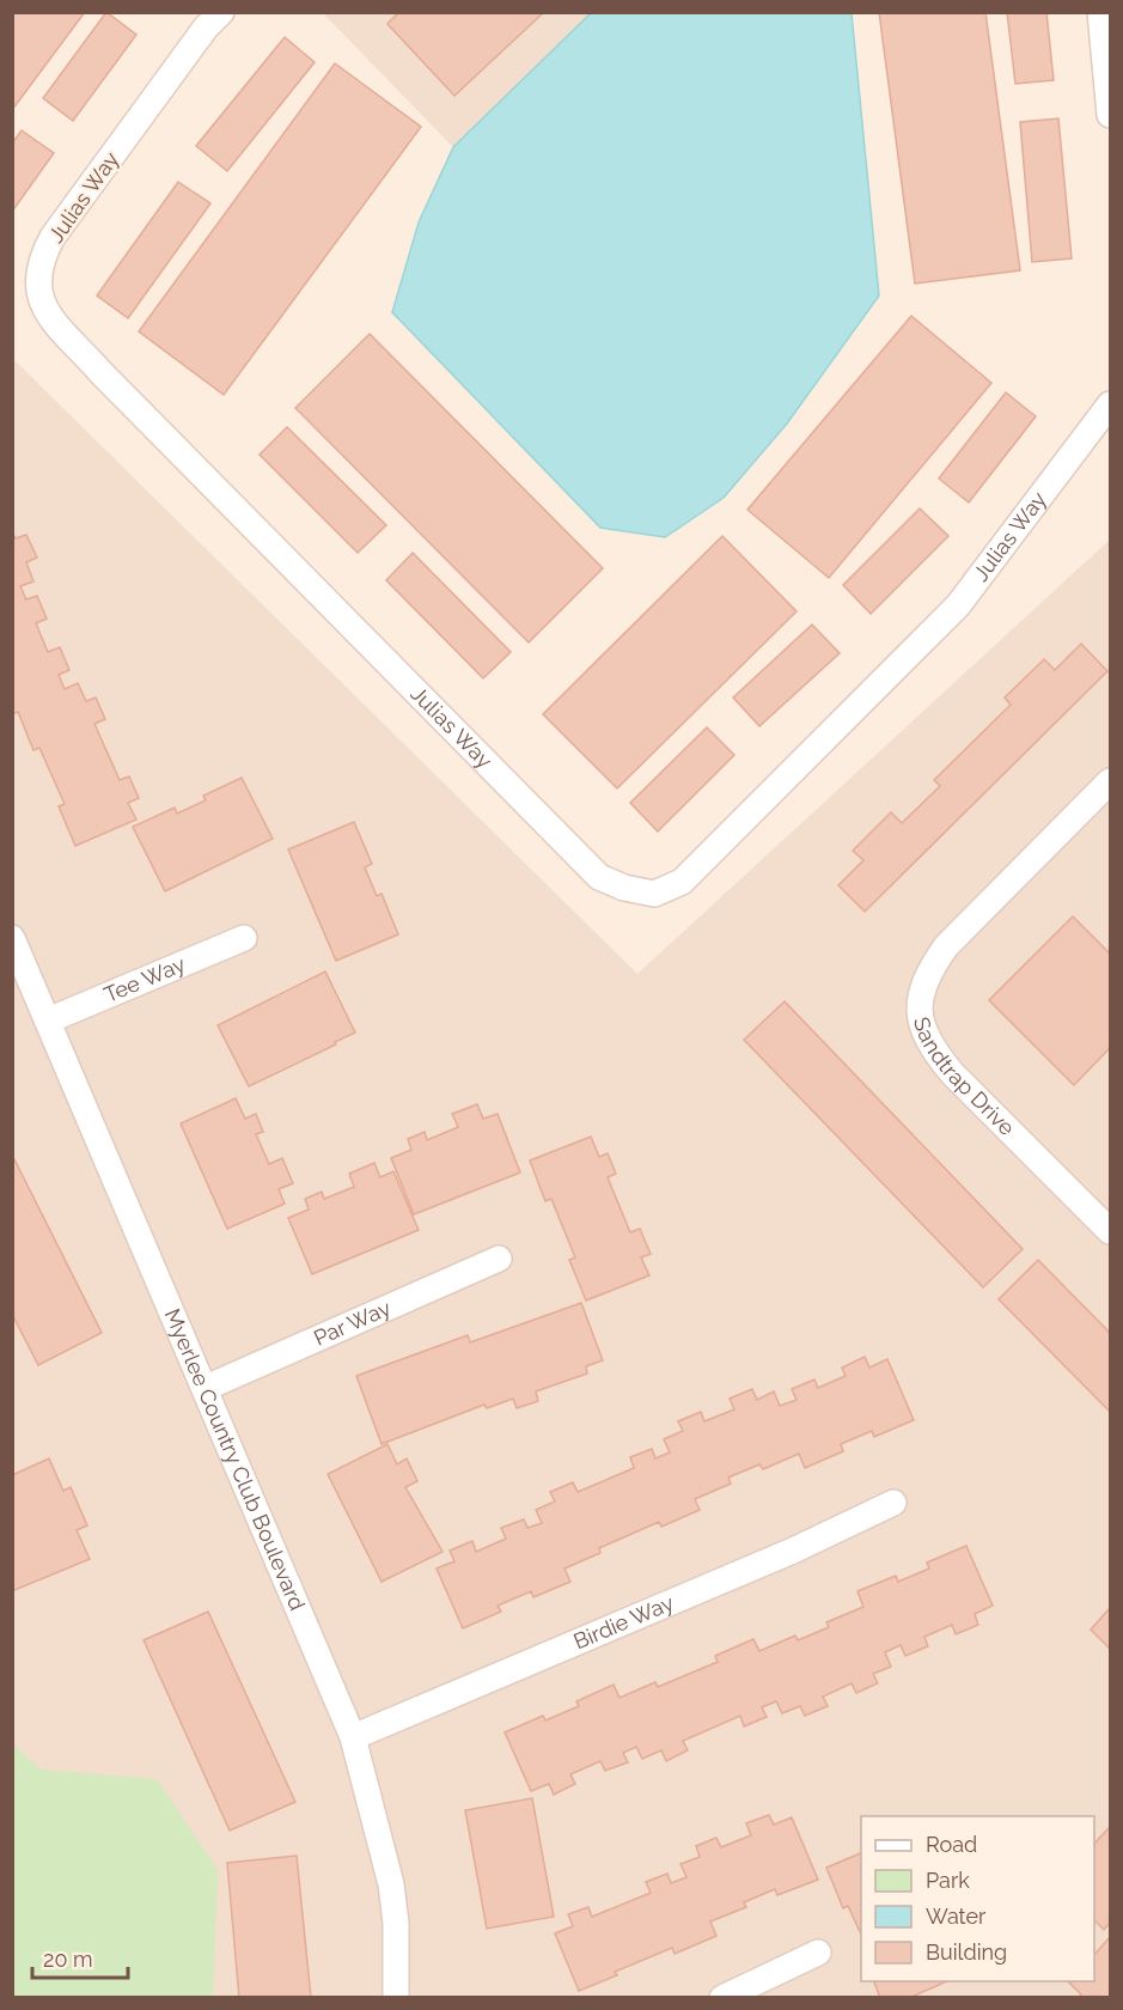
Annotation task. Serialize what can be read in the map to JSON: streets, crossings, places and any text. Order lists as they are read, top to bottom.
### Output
{
  "streets": {
    "street": [
      "Julias Way",
      "Tee Way",
      "Sandtrap Drive",
      "Par Way",
      "Myerlee Country Club Boulevard",
      "Birdie Way"
    ]
  },
  "crossings": [
    ["Tee Way", "Myerlee Country Club Boulevard"],
    ["Par Way", "Myerlee Country Club Boulevard"],
    ["Myerlee Country Club Boulevard", "Birdie Way"]
  ],
  "legend": [
    "Road",
    "Park",
    "Water",
    "Building"
  ],
  "scale_bar": "20 m"
}
